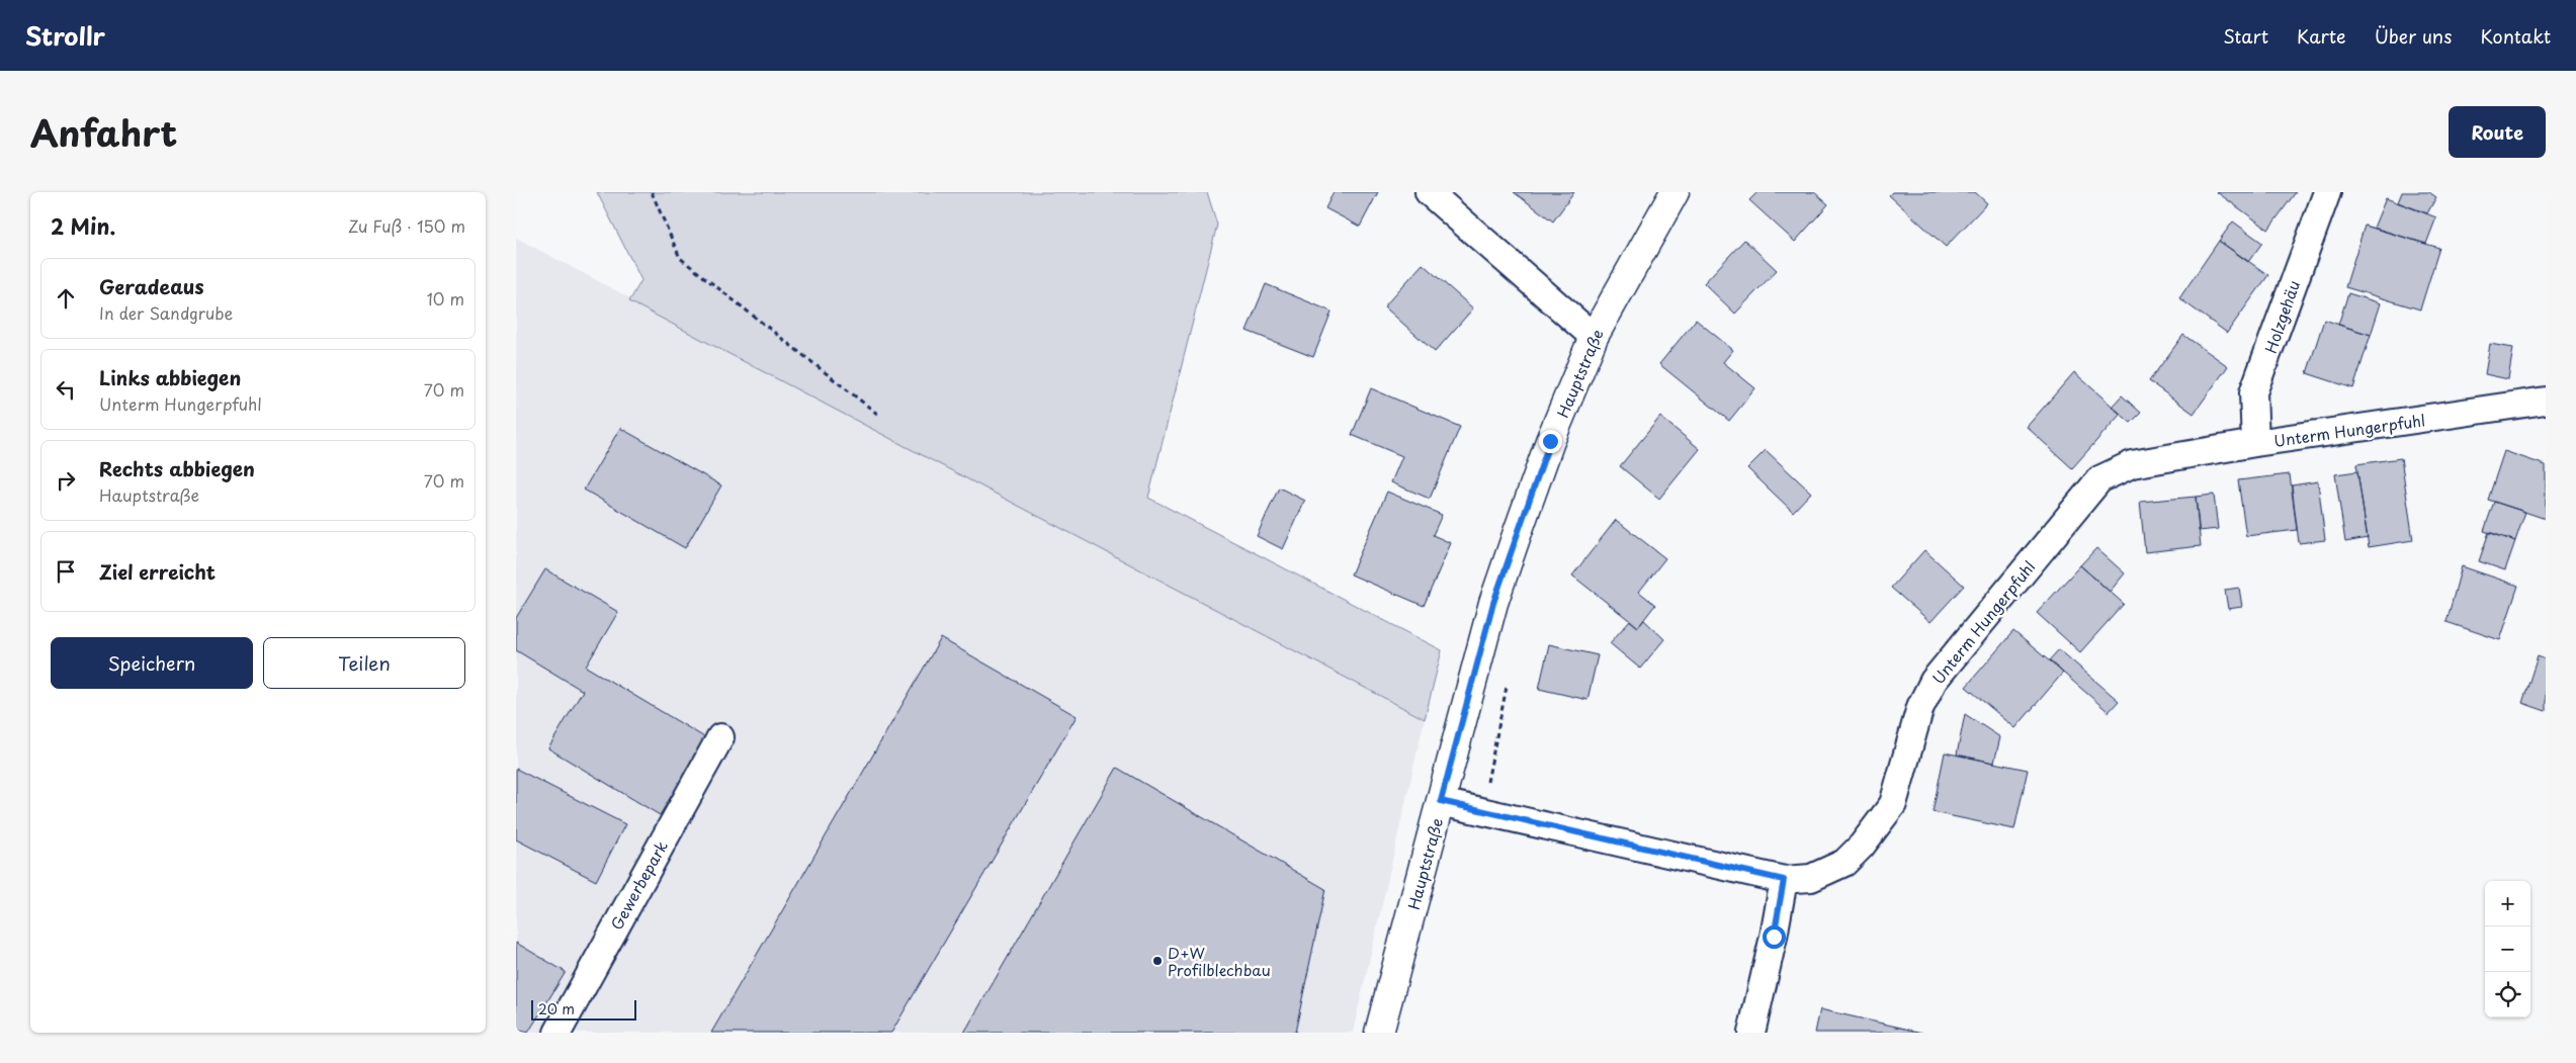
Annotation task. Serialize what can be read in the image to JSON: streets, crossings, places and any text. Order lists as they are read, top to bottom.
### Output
{
  "streets": {
    "street": [
      "Holzgehäu",
      "Hauptstraße",
      "Unterm Hungerpfuhl",
      "Gewerbepark"
    ]
  },
  "crossings": [
    ["Holzgehäu", "Unterm Hungerpfuhl"],
    ["Hauptstraße", "Unterm Hungerpfuhl"]
  ],
  "places": ["D+W Profilblechbau"],
  "scale_bar": "20 m",
  "page": {
    "header": "Strollr",
    "nav": [
      "Start",
      "Karte",
      "Über uns",
      "Kontakt"
    ],
    "title": "Anfahrt",
    "buttons": [
      "Route",
      ["Speichern", "Teilen"]
    ],
    "heading": ["2 Min.", "Zu Fuß · 150 m"],
    "list": [
      ["Geradeaus", "In der Sandgrube", "10 m"],
      ["Links abbiegen", "Unterm Hungerpfuhl", "70 m"],
      ["Rechts abbiegen", "Hauptstraße", "70 m"],
      "Ziel erreicht"
    ],
    "map_buttons": ["+", "−"],
    "scale": "20 m"
  }
}
